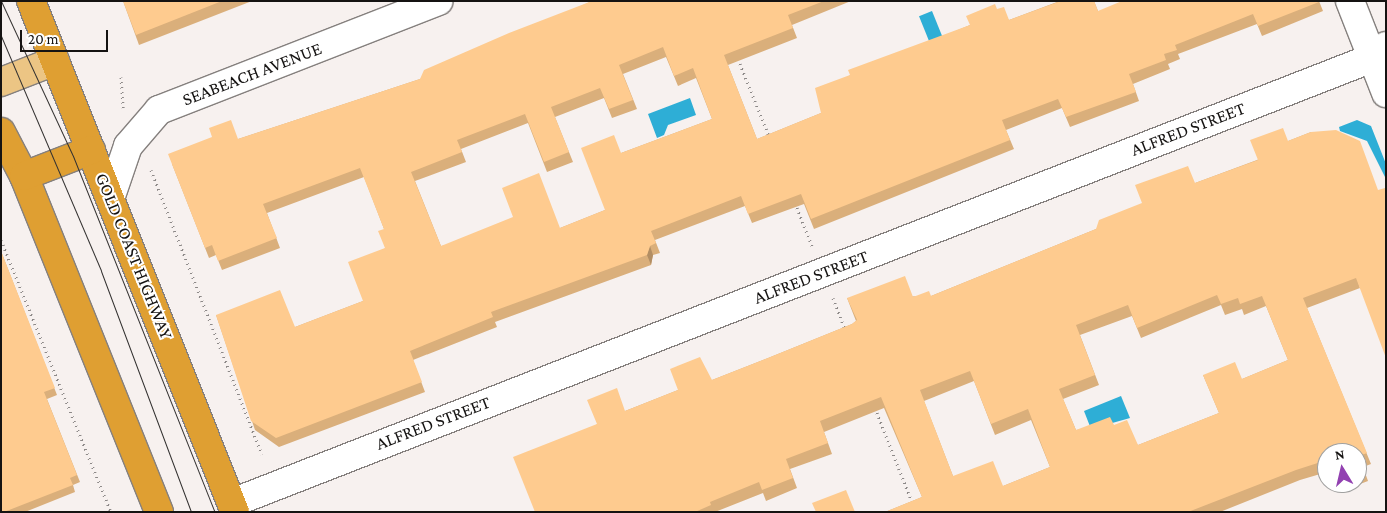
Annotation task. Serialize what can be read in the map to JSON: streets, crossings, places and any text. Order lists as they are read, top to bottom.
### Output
{
  "streets": {
    "highway": ["GOLD COAST HIGHWAY"],
    "street": ["SEABEACH AVENUE", "ALFRED STREET"]
  },
  "crossings": [
    ["SEABEACH AVENUE", "GOLD COAST HIGHWAY"],
    ["ALFRED STREET", "GOLD COAST HIGHWAY"]
  ],
  "scale_bar": "20 m",
  "north": "top"
}
